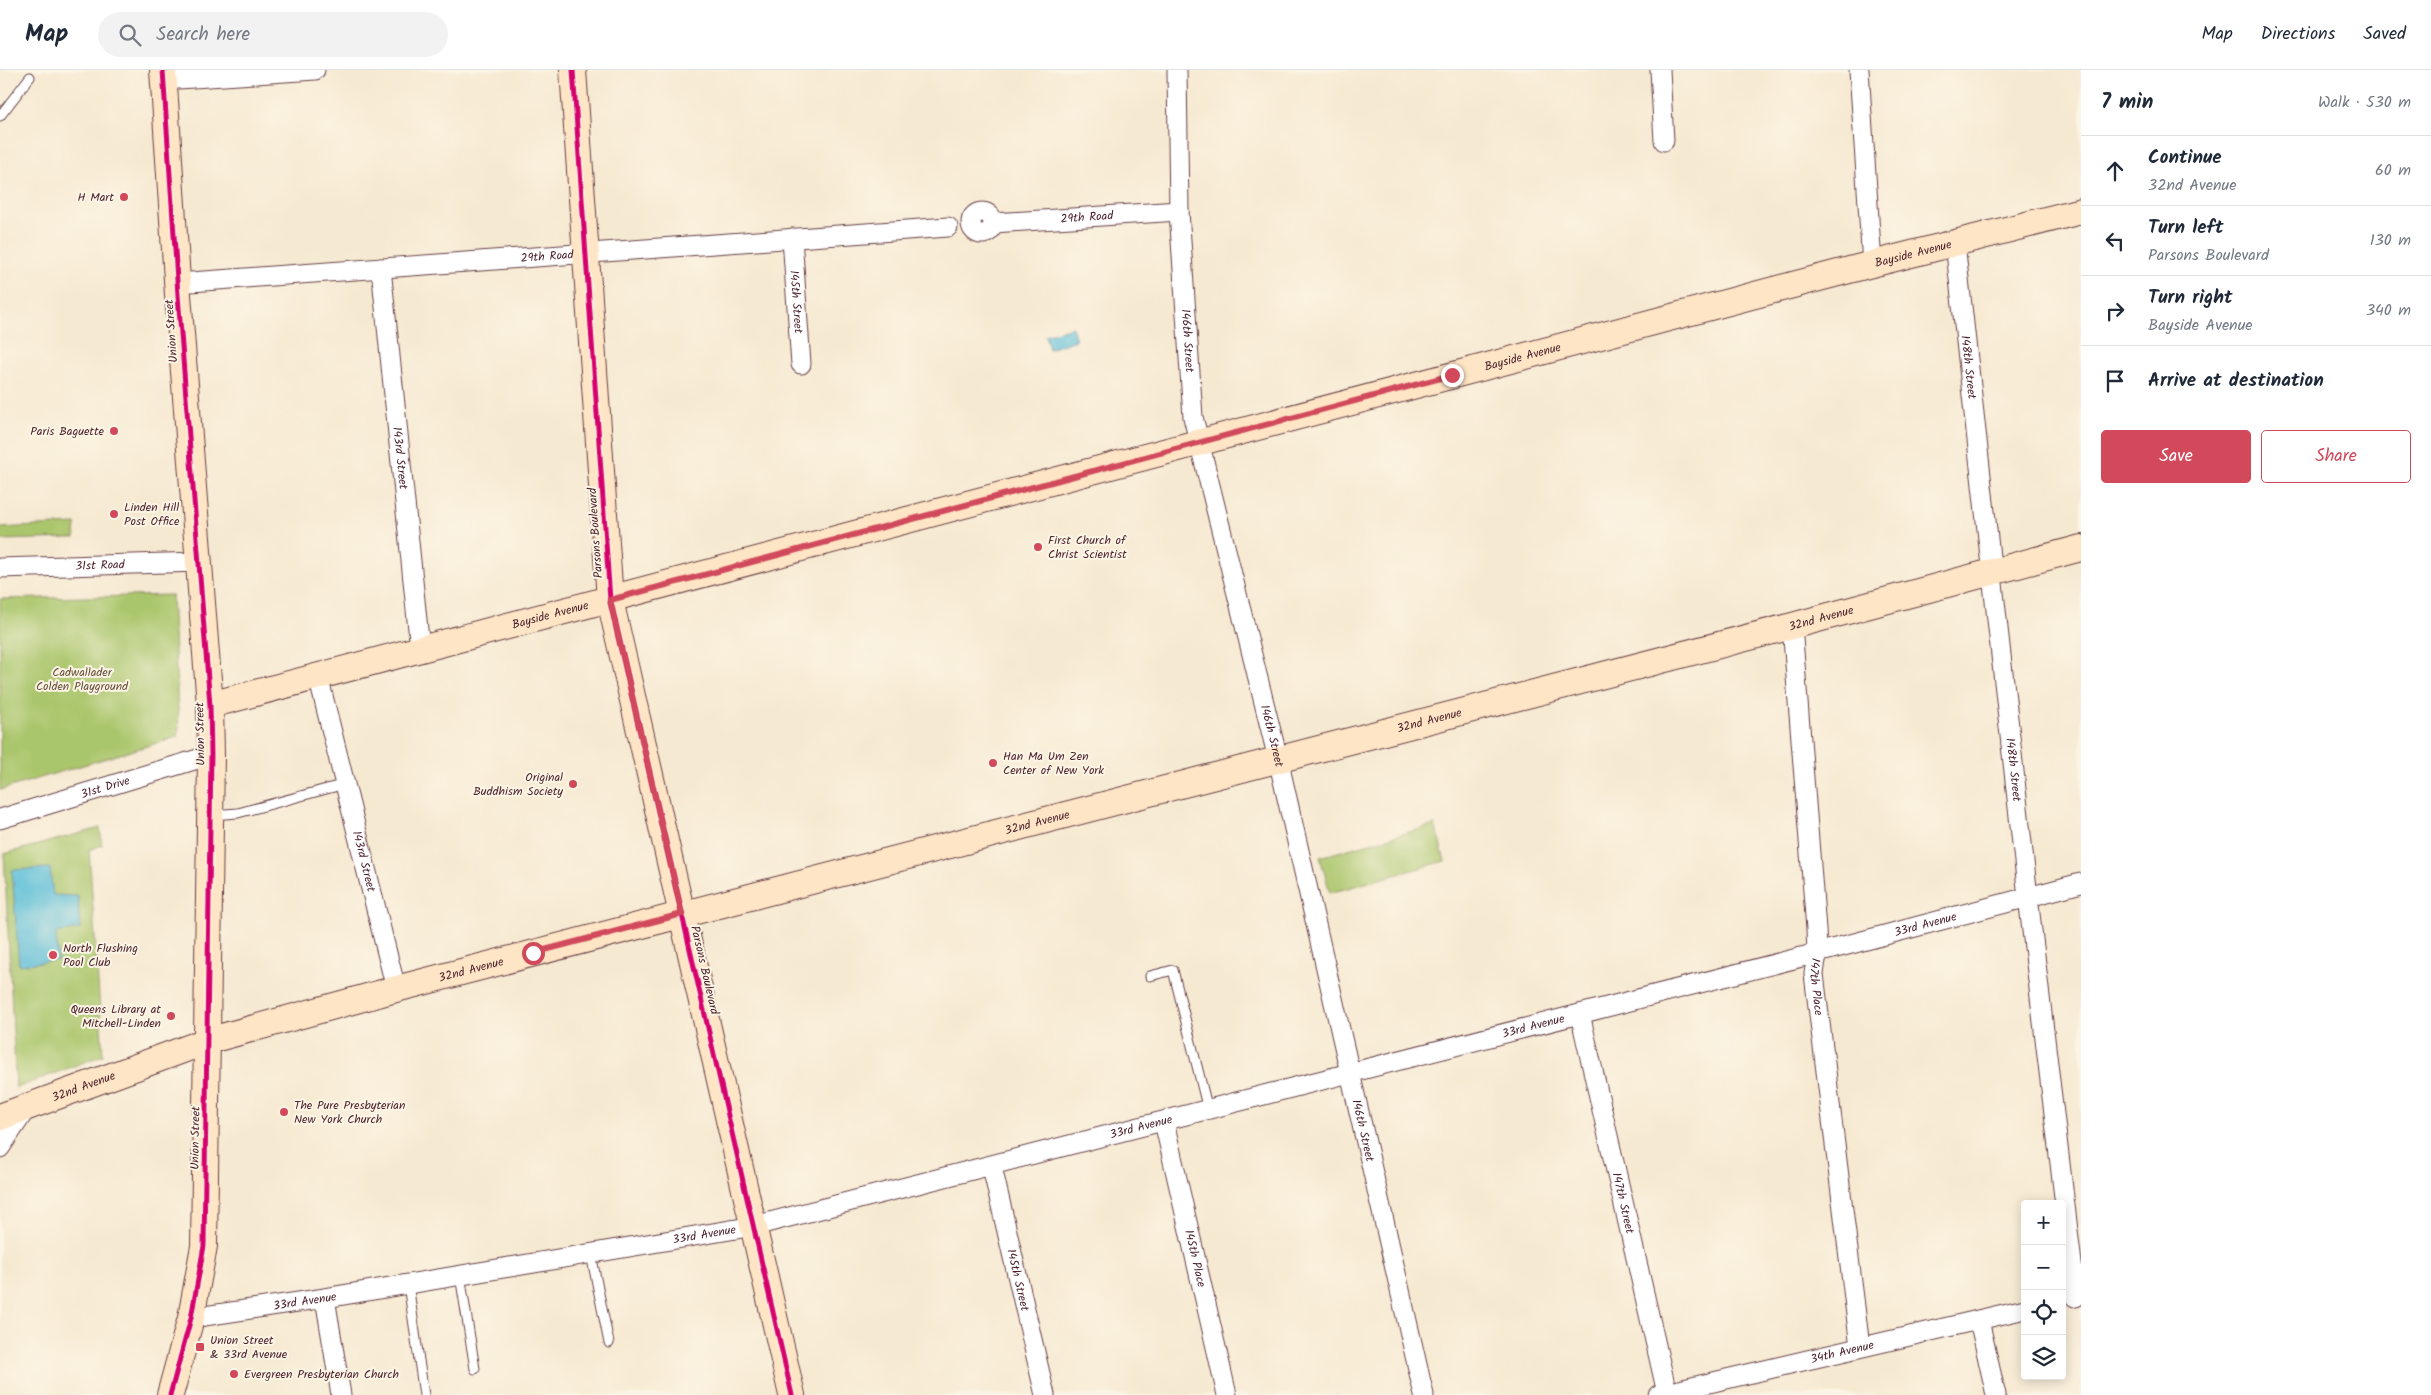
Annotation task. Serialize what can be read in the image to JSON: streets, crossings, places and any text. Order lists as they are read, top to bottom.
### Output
{
  "streets": {
    "street": [
      "29th Road",
      "Bayside Avenue",
      "145th Street",
      "Union Street",
      "146th Street",
      "148th Street",
      "143rd Street",
      "Parsons Boulevard",
      "31st Road",
      "32nd Avenue",
      "31st Drive",
      "33rd Avenue",
      "147th Place",
      "147th Street",
      "145th Place",
      "34th Avenue"
    ]
  },
  "crossings": [
    ["29th Road", "145th Street"],
    ["29th Road", "Union Street"],
    ["29th Road", "146th Street"],
    ["29th Road", "143rd Street"],
    ["29th Road", "Parsons Boulevard"],
    ["Bayside Avenue", "Union Street"],
    ["Bayside Avenue", "146th Street"],
    ["Bayside Avenue", "148th Street"],
    ["Bayside Avenue", "143rd Street"],
    ["Bayside Avenue", "Parsons Boulevard"],
    ["145th Street", "33rd Avenue"],
    ["Union Street", "31st Road"],
    ["Union Street", "32nd Avenue"],
    ["Union Street", "31st Drive"],
    ["Union Street", "33rd Avenue"],
    ["146th Street", "32nd Avenue"],
    ["146th Street", "33rd Avenue"],
    ["148th Street", "32nd Avenue"],
    ["148th Street", "33rd Avenue"],
    ["143rd Street", "32nd Avenue"],
    ["Parsons Boulevard", "32nd Avenue"],
    ["Parsons Boulevard", "33rd Avenue"],
    ["32nd Avenue", "147th Place"],
    ["33rd Avenue", "147th Place"],
    ["33rd Avenue", "147th Street"],
    ["33rd Avenue", "145th Place"],
    ["147th Place", "34th Avenue"],
    ["147th Street", "34th Avenue"]
  ],
  "parks": ["Cadwallader Colden Playground"],
  "places": {
    "other": [
      "H Mart",
      "Paris Baguette",
      "Linden Hill Post Office",
      "First Church of Christ Scientist",
      "Han Ma Um Zen Center of New York",
      "Original Buddhism Society",
      "North Flushing Pool Club",
      "Queens Library at Mitchell-Linden",
      "The Pure Presbyterian New York Church",
      "Evergreen Presbyterian Church"
    ],
    "transit": ["Union Street & 33rd Avenue"]
  },
  "page": {
    "header": "Map",
    "search": "Search here",
    "nav": ["Map", "Directions", "Saved"],
    "heading": ["7 min", "Walk · 530 m"],
    "list": [
      ["Continue", "32nd Avenue", "60 m"],
      ["Turn left", "Parsons Boulevard", "130 m"],
      ["Turn right", "Bayside Avenue", "340 m"],
      "Arrive at destination"
    ],
    "buttons": ["Save", "Share"],
    "map_buttons": ["+", "−"]
  }
}
